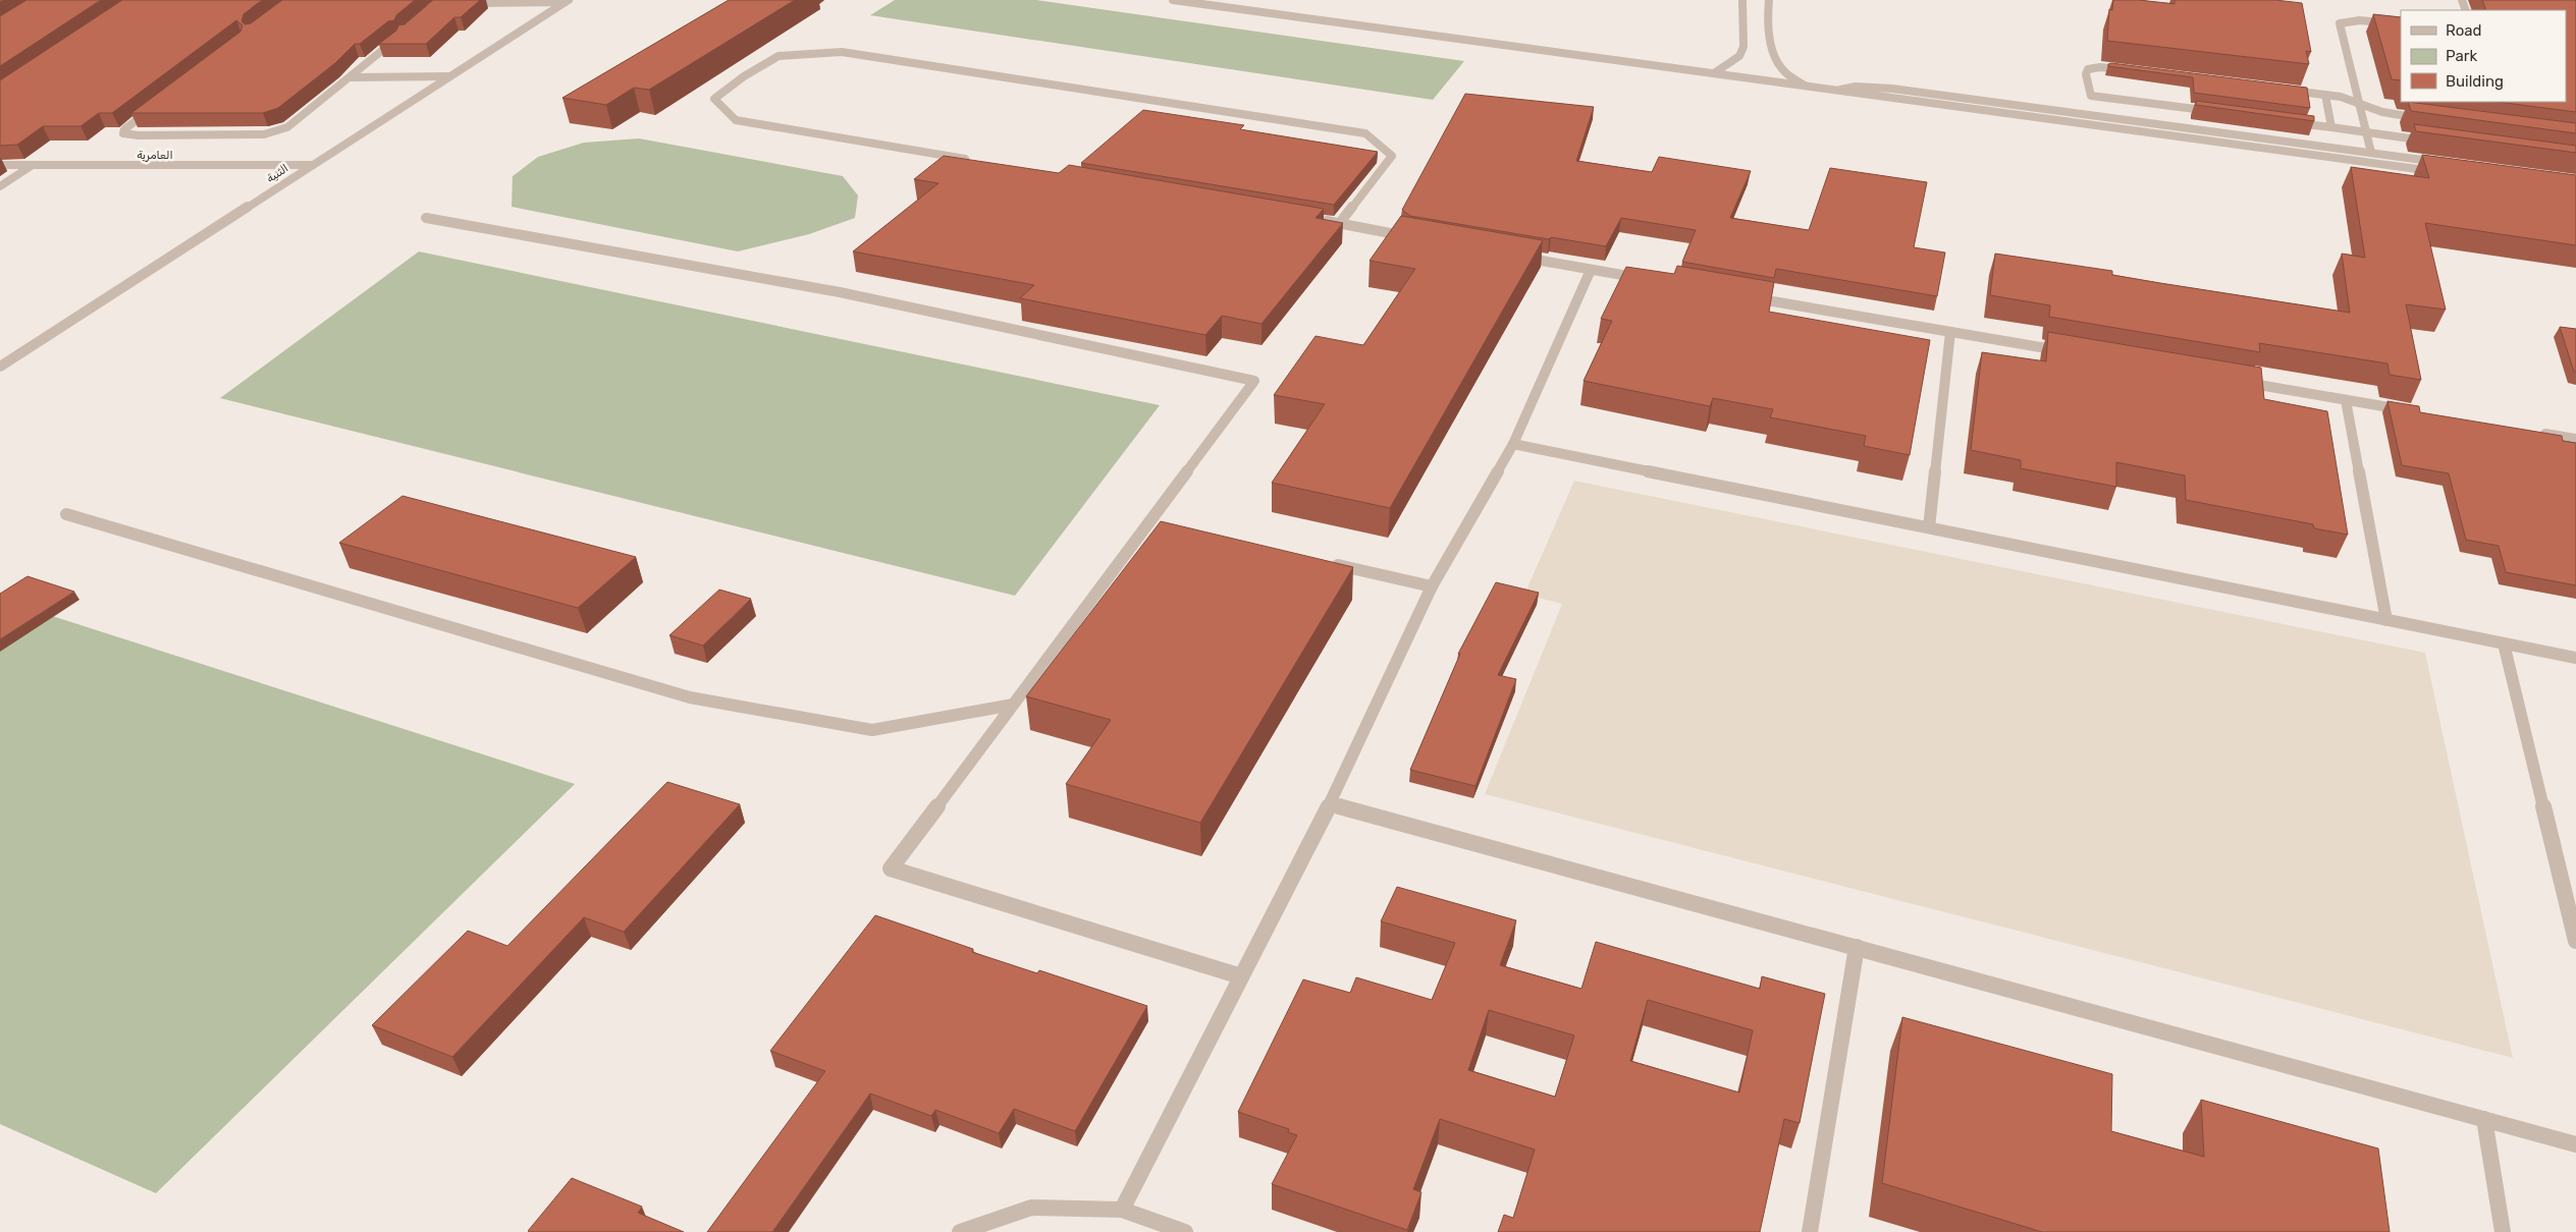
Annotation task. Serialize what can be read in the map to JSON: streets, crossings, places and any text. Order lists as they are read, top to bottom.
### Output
{
  "streets": {
    "street": ["العامرية", "الثنية"]
  },
  "crossings": [
    ["العامرية", "الثنية"]
  ],
  "legend": ["Road", "Park", "Building"]
}
